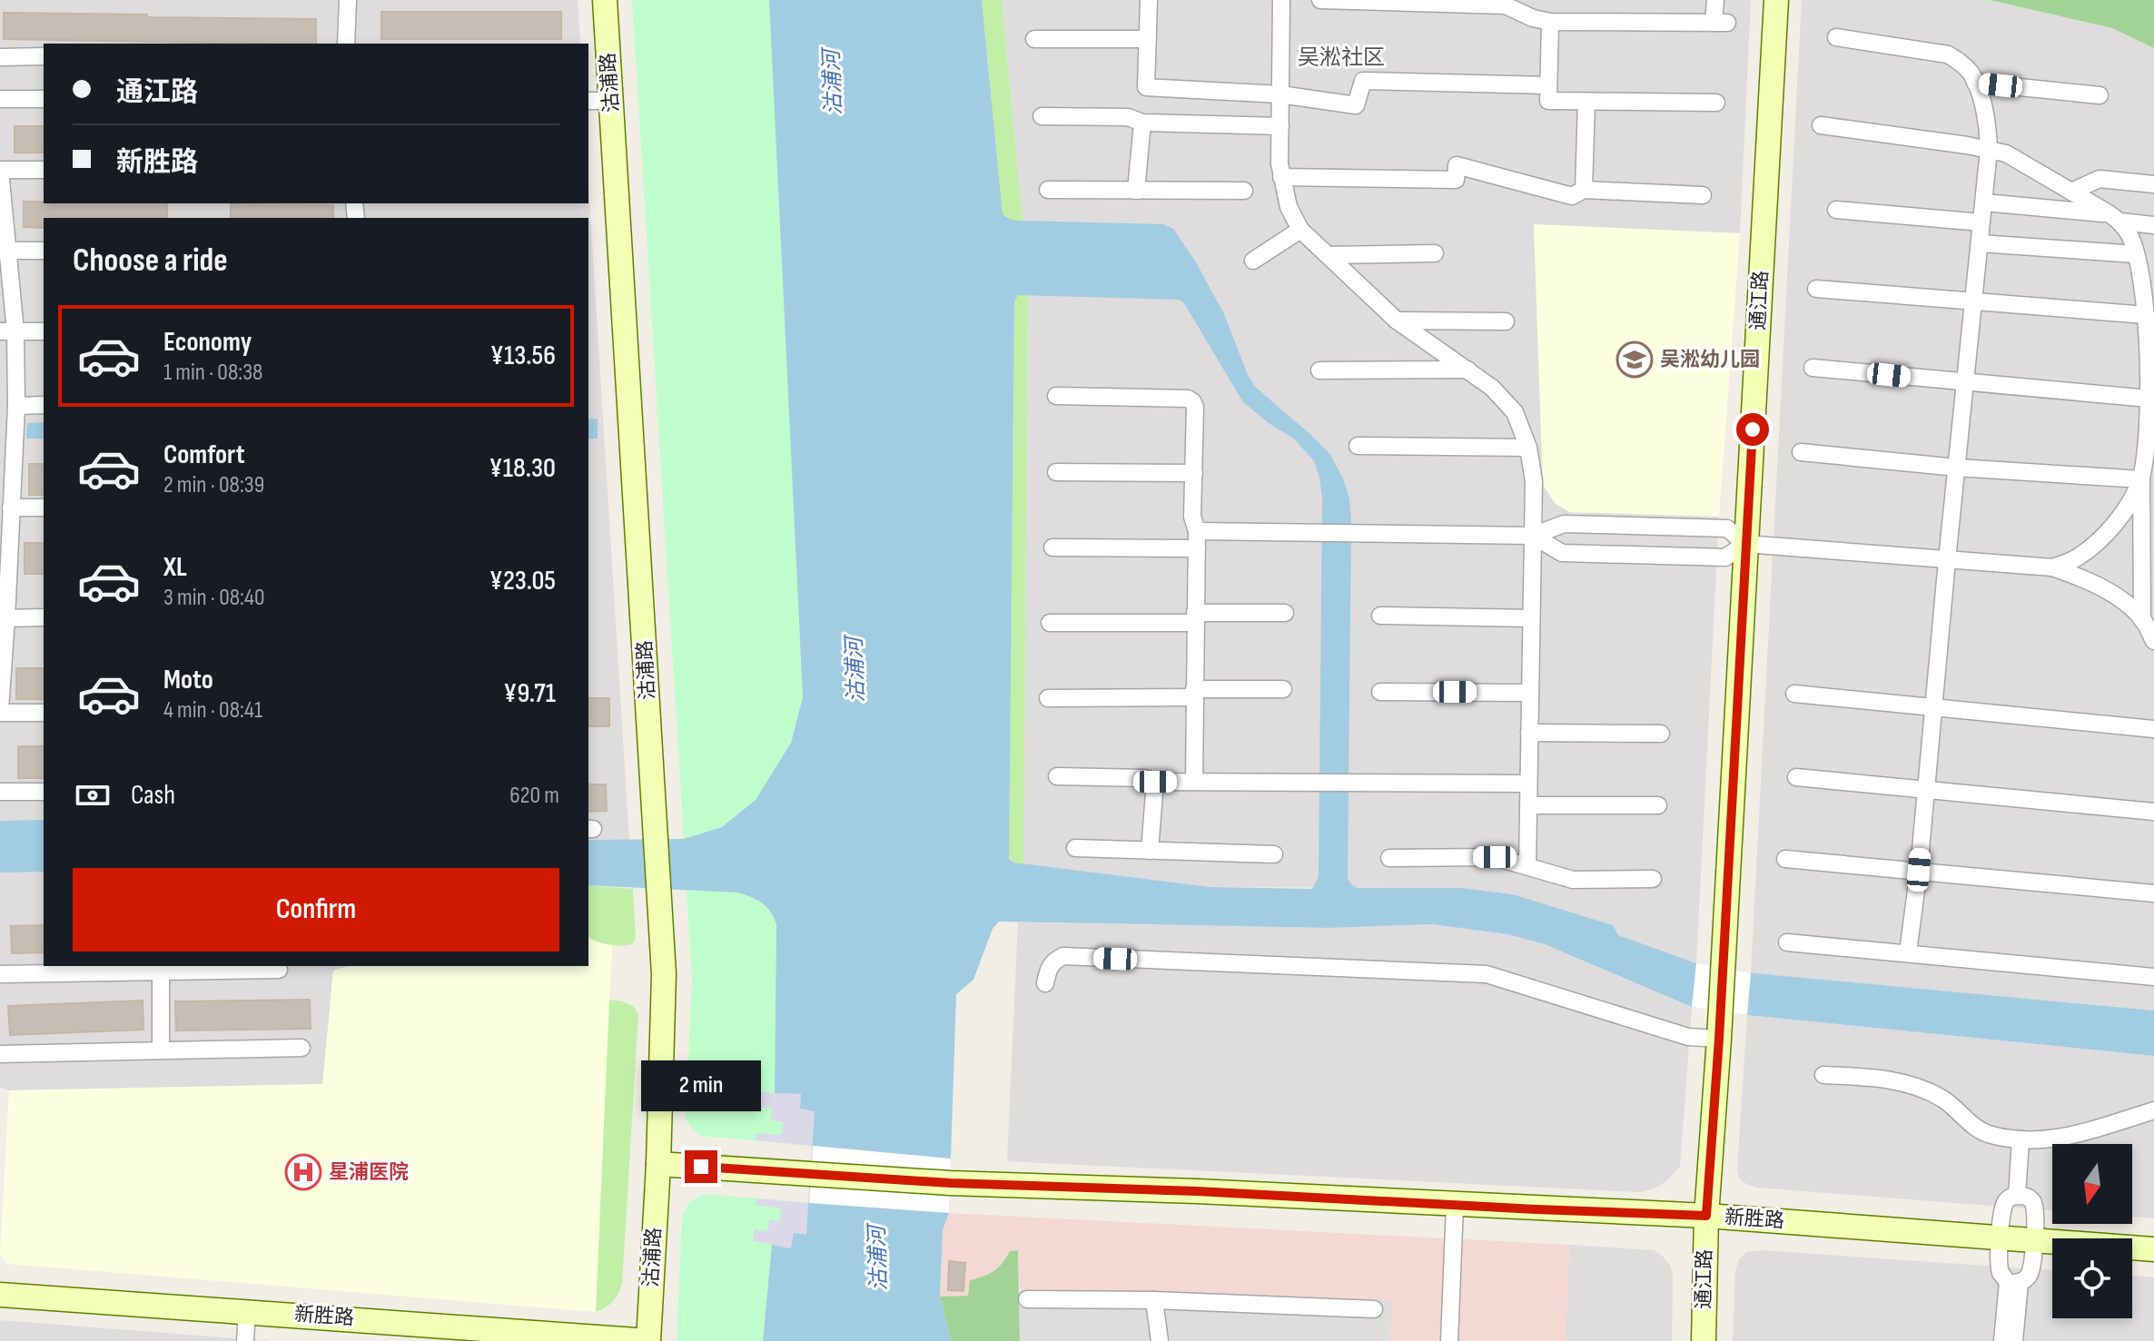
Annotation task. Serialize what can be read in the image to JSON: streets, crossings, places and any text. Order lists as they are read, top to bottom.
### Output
{
  "streets": {
    "street": ["沽浦路", "通江路", "新胜路"]
  },
  "crossings": [
    ["沽浦路", "新胜路"],
    ["通江路", "新胜路"]
  ],
  "districts": ["吴淞社区"],
  "water": ["沽浦河"],
  "places": {
    "school or university": ["吴淞幼儿园"],
    "hospital": ["星浦医院"]
  },
  "north": "bottom",
  "page": {
    "banner": ["通江路", "新胜路"],
    "heading": "Choose a ride",
    "list": [
      {
        "name": "Economy",
        "note": "1 min · 08:38",
        "value": "¥13.56"
      },
      {
        "name": "Comfort",
        "note": "2 min · 08:39",
        "value": "¥18.30"
      },
      {
        "name": "XL",
        "note": "3 min · 08:40",
        "value": "¥23.05"
      },
      {
        "name": "Moto",
        "note": "4 min · 08:41",
        "value": "¥9.71"
      }
    ],
    "pay": ["Cash", "620 m"],
    "buttons": "Confirm",
    "bubble": "2 min"
  }
}
